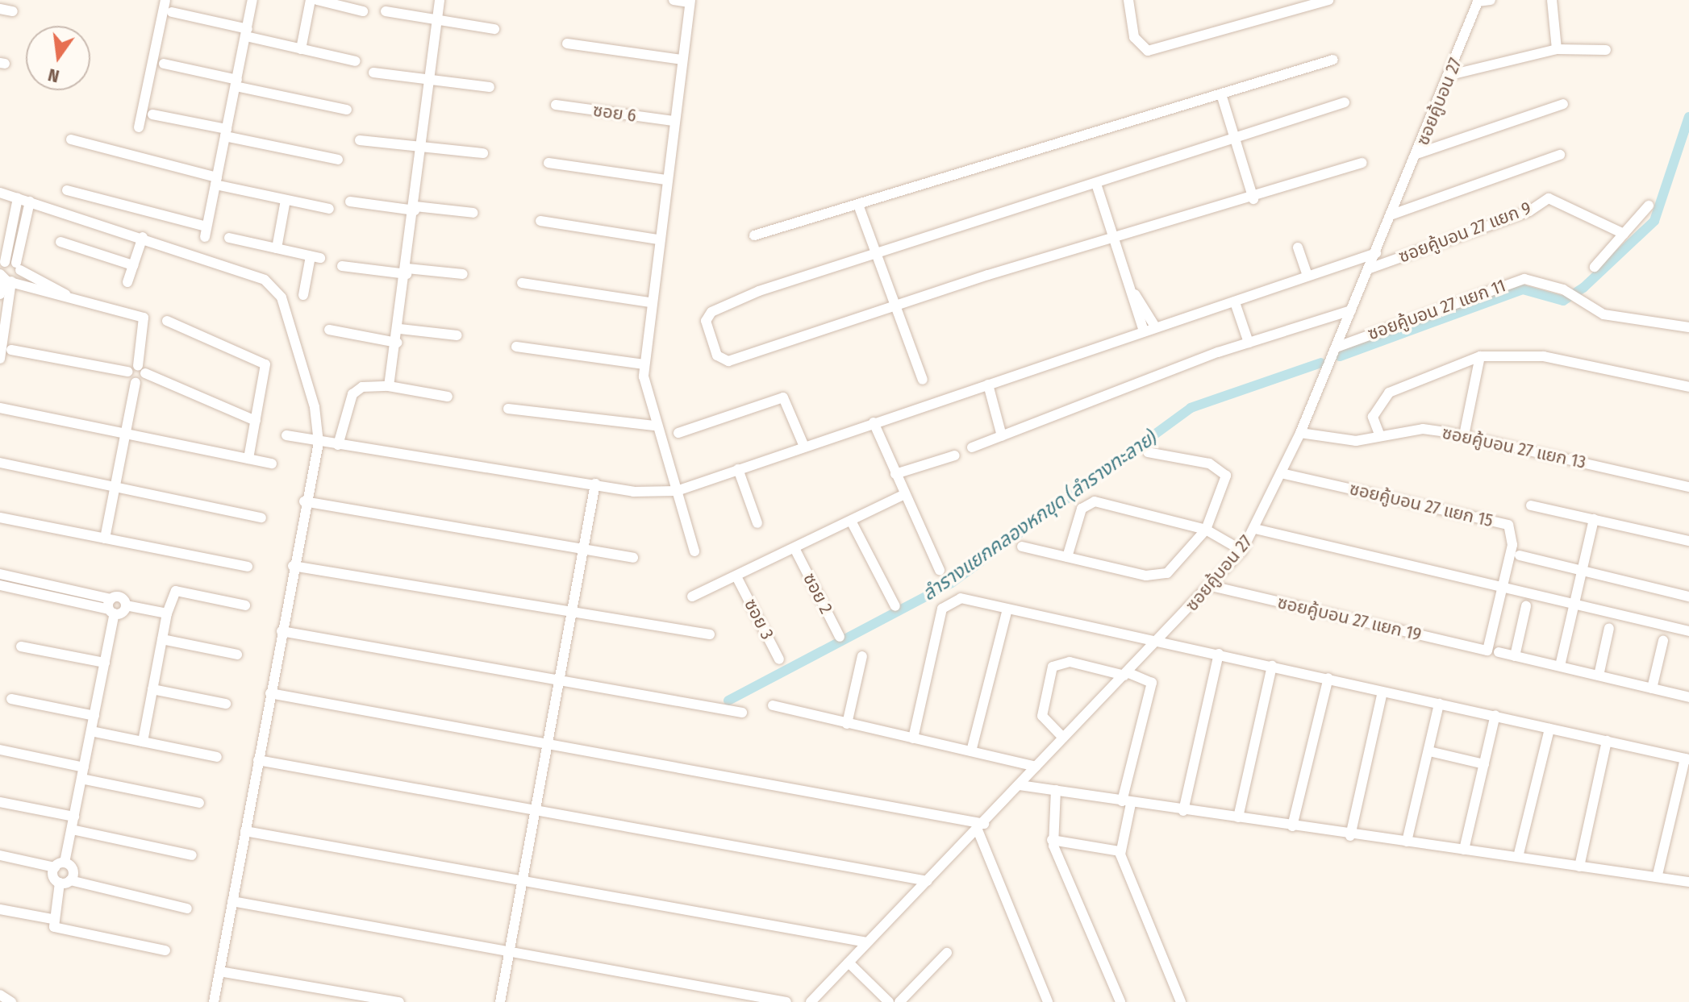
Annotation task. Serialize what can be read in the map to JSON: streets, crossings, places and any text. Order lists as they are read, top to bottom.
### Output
{
  "streets": {
    "street": [
      "ซอยคู้บอน 27",
      "ซอย 6",
      "ซอยคู้บอน 27 แยก 9",
      "ซอยคู้บอน 27 แยก 11",
      "ซอยคู้บอน 27 แยก 13",
      "ซอยคู้บอน 27 แยก 15",
      "ซอย 2",
      "ซอยคู้บอน 27 แยก 19",
      "ซอย 3"
    ]
  },
  "crossings": [
    ["ซอยคู้บอน 27", "ซอยคู้บอน 27 แยก 9"],
    ["ซอยคู้บอน 27", "ซอยคู้บอน 27 แยก 11"],
    ["ซอยคู้บอน 27", "ซอยคู้บอน 27 แยก 13"],
    ["ซอยคู้บอน 27", "ซอยคู้บอน 27 แยก 15"],
    ["ซอยคู้บอน 27", "ซอยคู้บอน 27 แยก 19"],
    ["ซอยคู้บอน 27 แยก 15", "ซอยคู้บอน 27 แยก 19"]
  ],
  "water": ["ลำรางแยกคลองหกขุด (ลำรางทะลาย)"],
  "north": "bottom"
}
